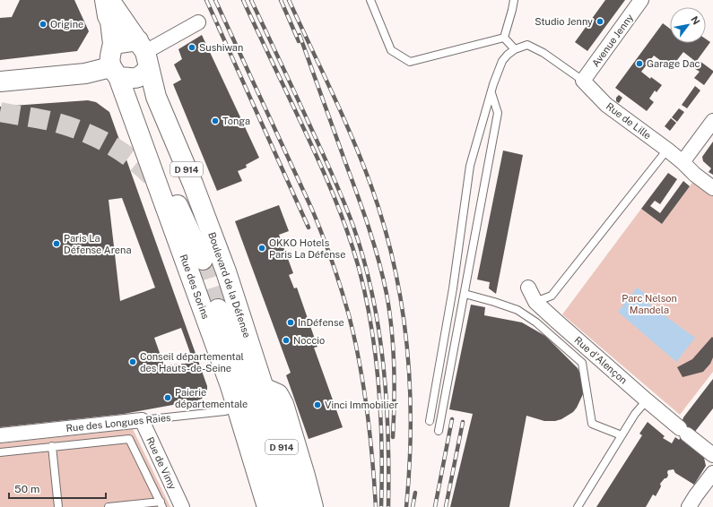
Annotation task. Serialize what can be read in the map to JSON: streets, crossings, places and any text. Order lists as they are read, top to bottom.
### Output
{
  "streets": {
    "main road": ["D 914", "Boulevard de la Défense", "Rue des Sorins"],
    "street": [
      "Avenue Jenny",
      "Rue de Lille",
      "Rue d'Alençon",
      "Rue des Longues Raies",
      "Rue de Vimy"
    ]
  },
  "crossings": [
    ["Avenue Jenny", "Rue de Lille"],
    ["Rue des Sorins", "Rue des Longues Raies"],
    ["Rue des Longues Raies", "Rue de Vimy"]
  ],
  "parks": ["Parc Nelson Mandela"],
  "places": [
    "Studio Jenny",
    "Origine",
    "Sushiwan",
    "Garage Dac",
    "Tonga",
    "Paris La Défense Arena",
    "OKKO Hotels Paris La Défense",
    "InDéfense",
    "Noccio",
    "Conseil départemental des Hauts-de-Seine",
    "Paierie départementale",
    "Vinci Immobilier"
  ],
  "scale_bar": "50 m",
  "north": "top right"
}
